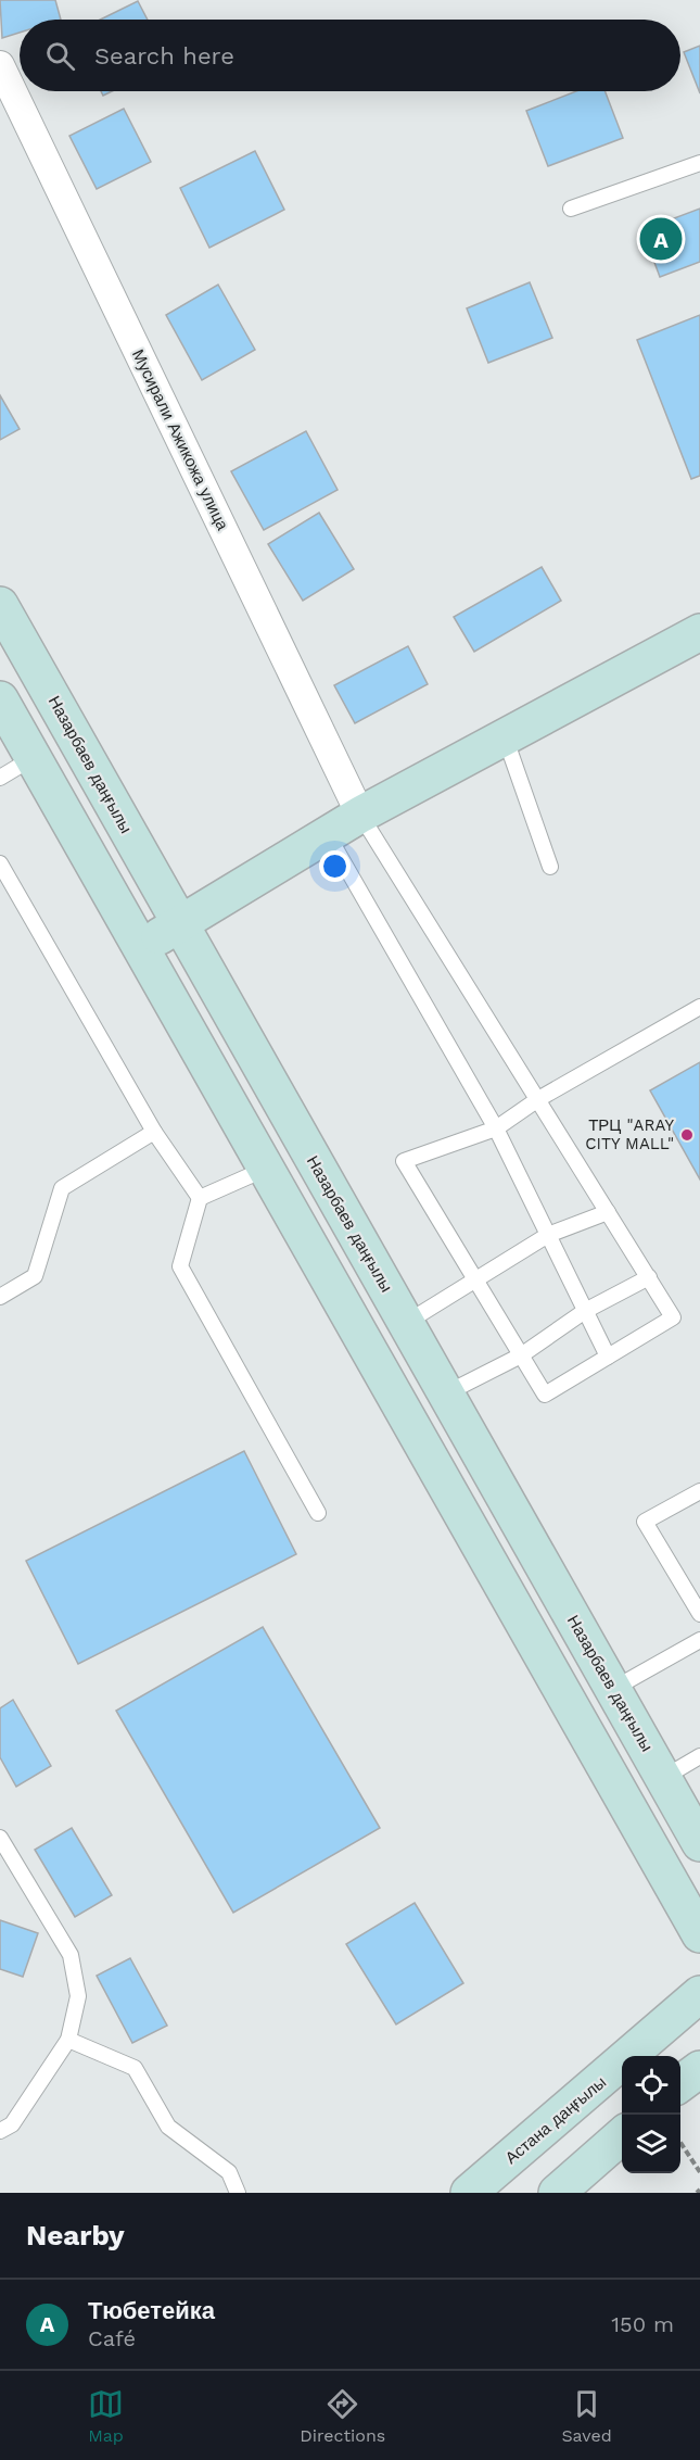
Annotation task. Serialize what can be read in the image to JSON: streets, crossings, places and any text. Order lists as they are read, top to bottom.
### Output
{
  "streets": {
    "main road": ["Назарбаев даңғылы", "Астана даңғылы"],
    "street": ["Мусирали Ажикожа улица"]
  },
  "places": ["ТРЦ \"ARAY CITY MALL\""],
  "page": {
    "search": "Search here",
    "pins": "A",
    "heading": "Nearby",
    "list": [
      {
        "mark": "A",
        "name": "Тюбетейка",
        "note": "Café",
        "value": "150 m"
      }
    ],
    "nav": ["Map", "Directions", "Saved"]
  }
}
